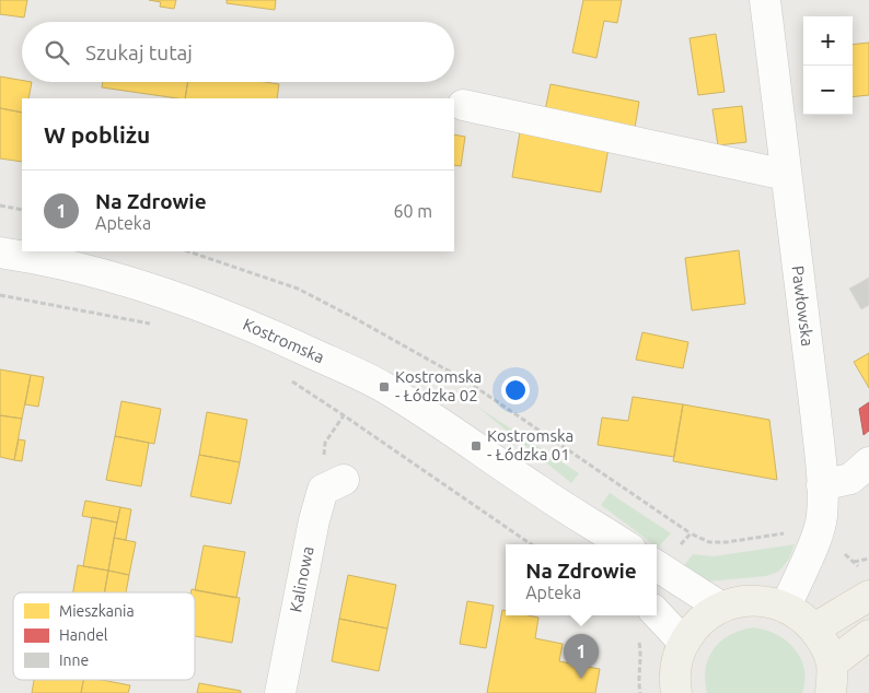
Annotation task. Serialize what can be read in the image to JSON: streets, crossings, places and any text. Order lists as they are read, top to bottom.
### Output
{
  "streets": {
    "street": ["Pawłowska", "Kostromska", "Kalinowa"]
  },
  "places": {
    "transit": ["Kostromska - Łódzka 02", "Kostromska - Łódzka 01"]
  },
  "legend": ["Mieszkania", "Handel", "Inne"],
  "page": {
    "map_buttons": ["+", "−"],
    "search": "Szukaj tutaj",
    "heading": "W pobliżu",
    "list": [
      {
        "mark": "1",
        "name": "Na Zdrowie",
        "note": "Apteka",
        "value": "60 m"
      }
    ],
    "popup": ["Na Zdrowie", "Apteka"],
    "pins": "1"
  }
}
